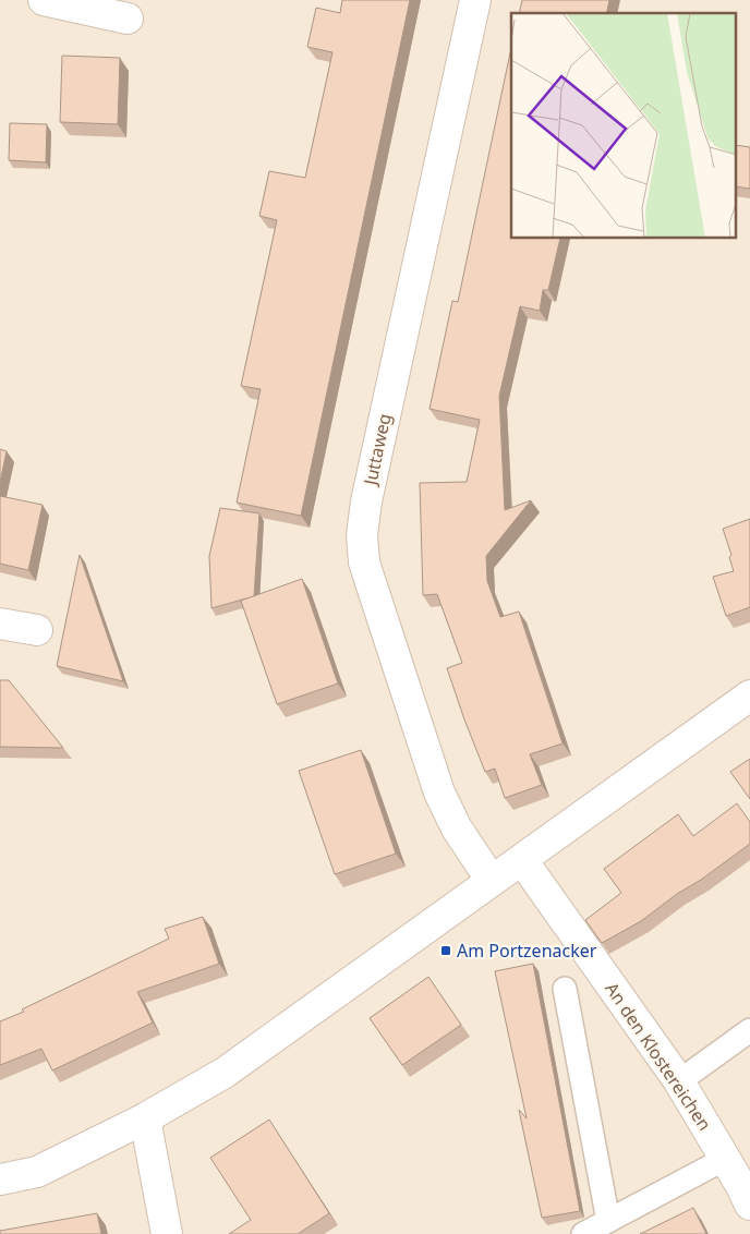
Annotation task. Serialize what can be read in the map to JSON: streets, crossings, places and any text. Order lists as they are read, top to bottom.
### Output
{
  "streets": {
    "street": ["Juttaweg", "An den Klostereichen"]
  },
  "places": {
    "transit": ["Am Portzenacker"]
  }
}
